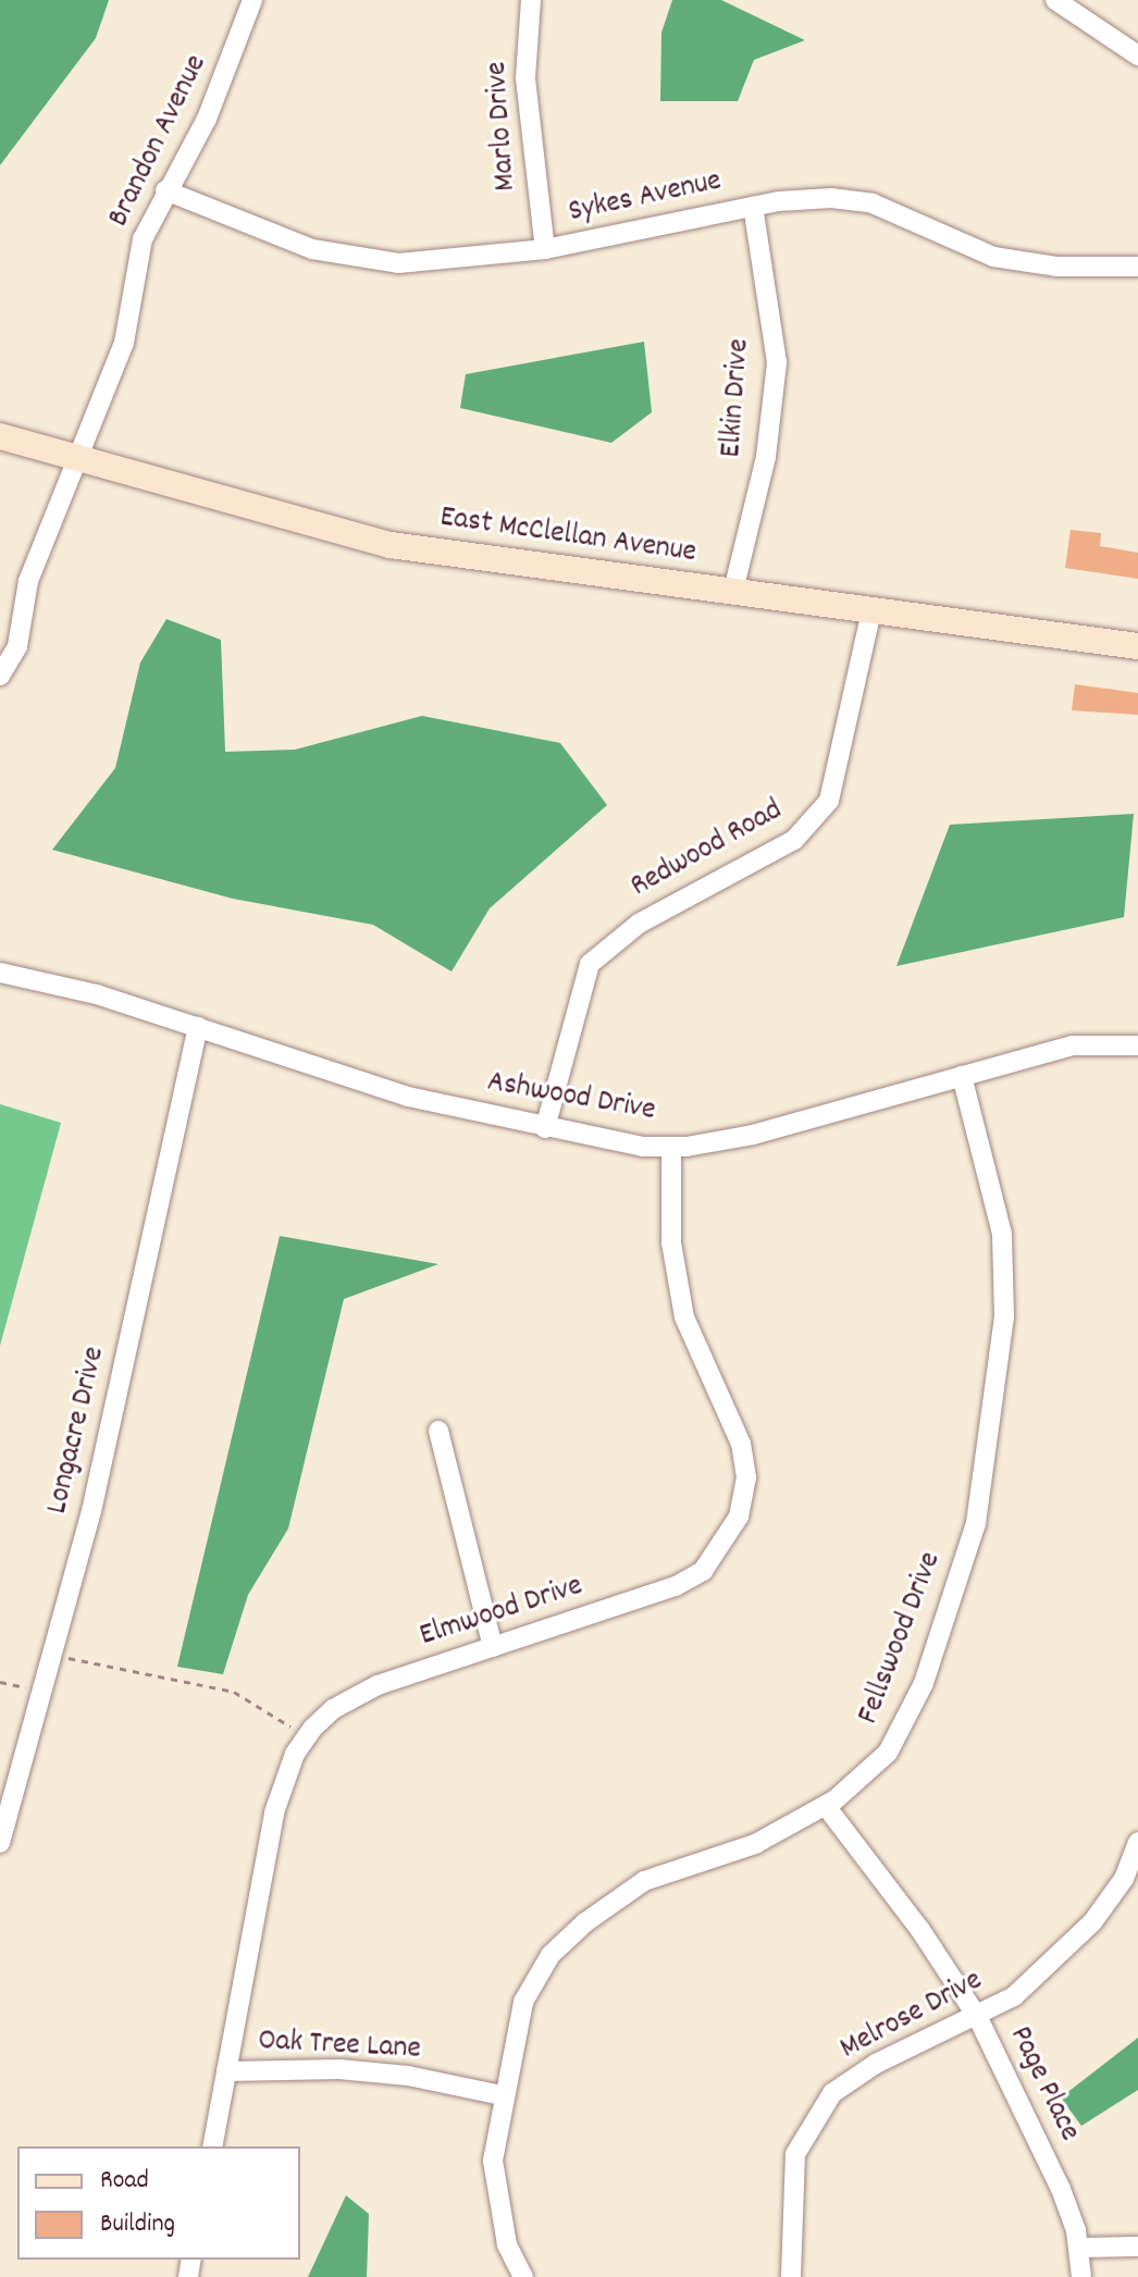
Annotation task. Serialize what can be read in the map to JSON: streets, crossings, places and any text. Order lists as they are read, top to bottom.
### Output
{
  "streets": {
    "street": [
      "Marlo Drive",
      "Brandon Avenue",
      "Sykes Avenue",
      "Elkin Drive",
      "East McClellan Avenue",
      "Redwood Road",
      "Ashwood Drive",
      "Longacre Drive",
      "Elmwood Drive",
      "Fellswood Drive",
      "Melrose Drive",
      "Oak Tree Lane",
      "Page Place"
    ]
  },
  "crossings": [
    ["Marlo Drive", "Sykes Avenue"],
    ["Brandon Avenue", "Sykes Avenue"],
    ["Brandon Avenue", "East McClellan Avenue"],
    ["Sykes Avenue", "Elkin Drive"],
    ["Elkin Drive", "East McClellan Avenue"],
    ["East McClellan Avenue", "Redwood Road"],
    ["Redwood Road", "Ashwood Drive"],
    ["Ashwood Drive", "Longacre Drive"],
    ["Ashwood Drive", "Elmwood Drive"],
    ["Ashwood Drive", "Fellswood Drive"],
    ["Elmwood Drive", "Oak Tree Lane"],
    ["Fellswood Drive", "Oak Tree Lane"],
    ["Fellswood Drive", "Page Place"],
    ["Melrose Drive", "Page Place"]
  ],
  "legend": ["Road", "Building"]
}
